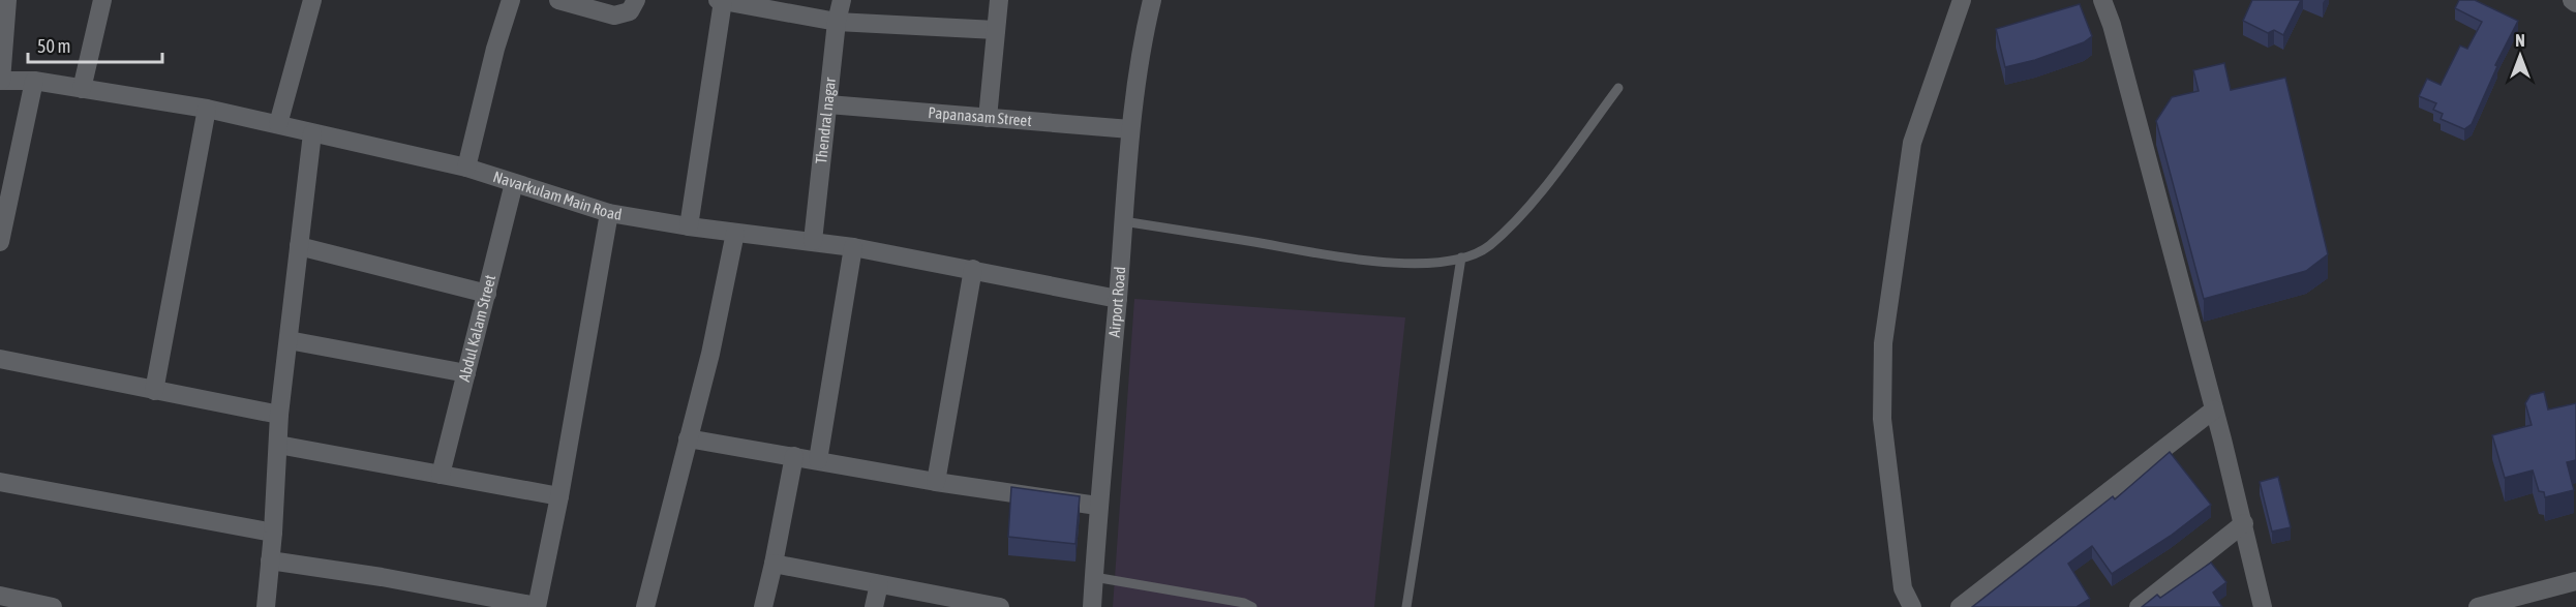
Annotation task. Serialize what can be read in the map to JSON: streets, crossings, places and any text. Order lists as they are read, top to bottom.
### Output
{
  "streets": {
    "street": [
      "Papanasam Street",
      "Thendral nagar",
      "Navarkulam Main Road",
      "Airport Road",
      "Abdul Kalam Street"
    ]
  },
  "crossings": [
    ["Papanasam Street", "Thendral nagar"],
    ["Papanasam Street", "Airport Road"],
    ["Thendral nagar", "Navarkulam Main Road"],
    ["Navarkulam Main Road", "Airport Road"],
    ["Navarkulam Main Road", "Abdul Kalam Street"]
  ],
  "scale_bar": "50 m",
  "north": "top"
}
